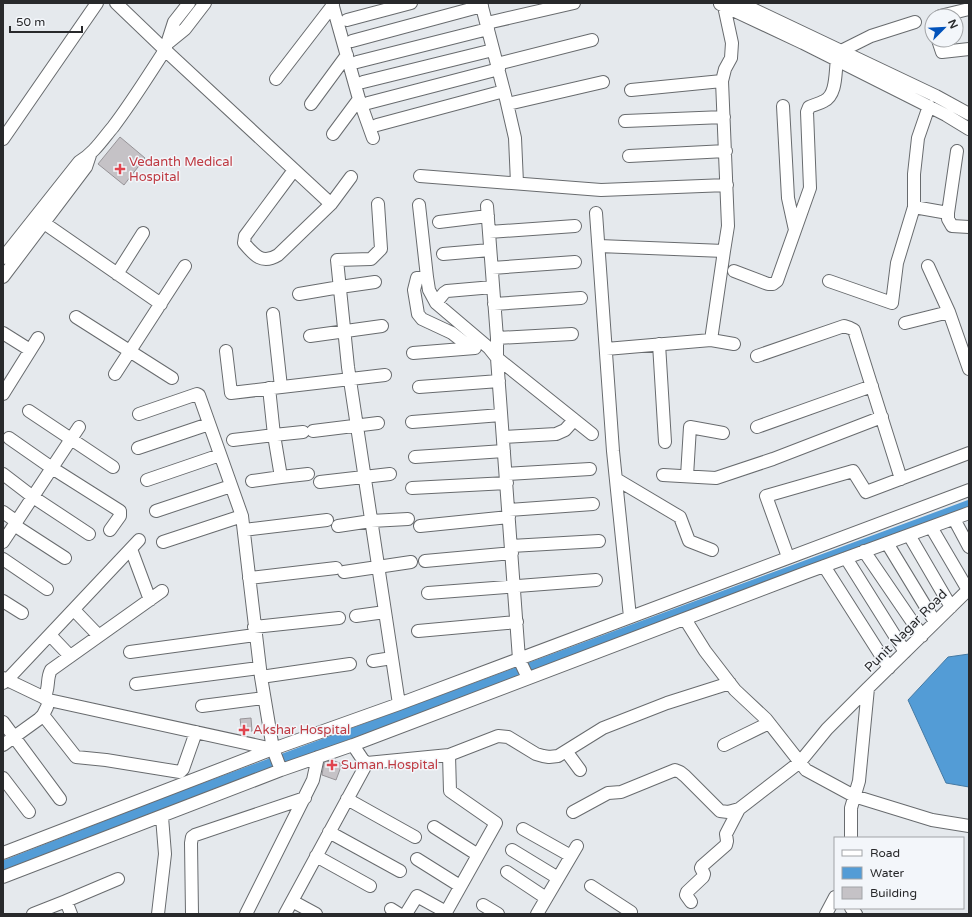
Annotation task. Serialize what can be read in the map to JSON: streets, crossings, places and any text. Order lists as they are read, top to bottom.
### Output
{
  "streets": {
    "street": ["Punit Nagar Road"]
  },
  "places": {
    "health": ["Vedanth Medical Hospital", "Akshar Hospital", "Suman Hospital"]
  },
  "legend": ["Road", "Water", "Building"],
  "scale_bar": "50 m",
  "north": "top right"
}
